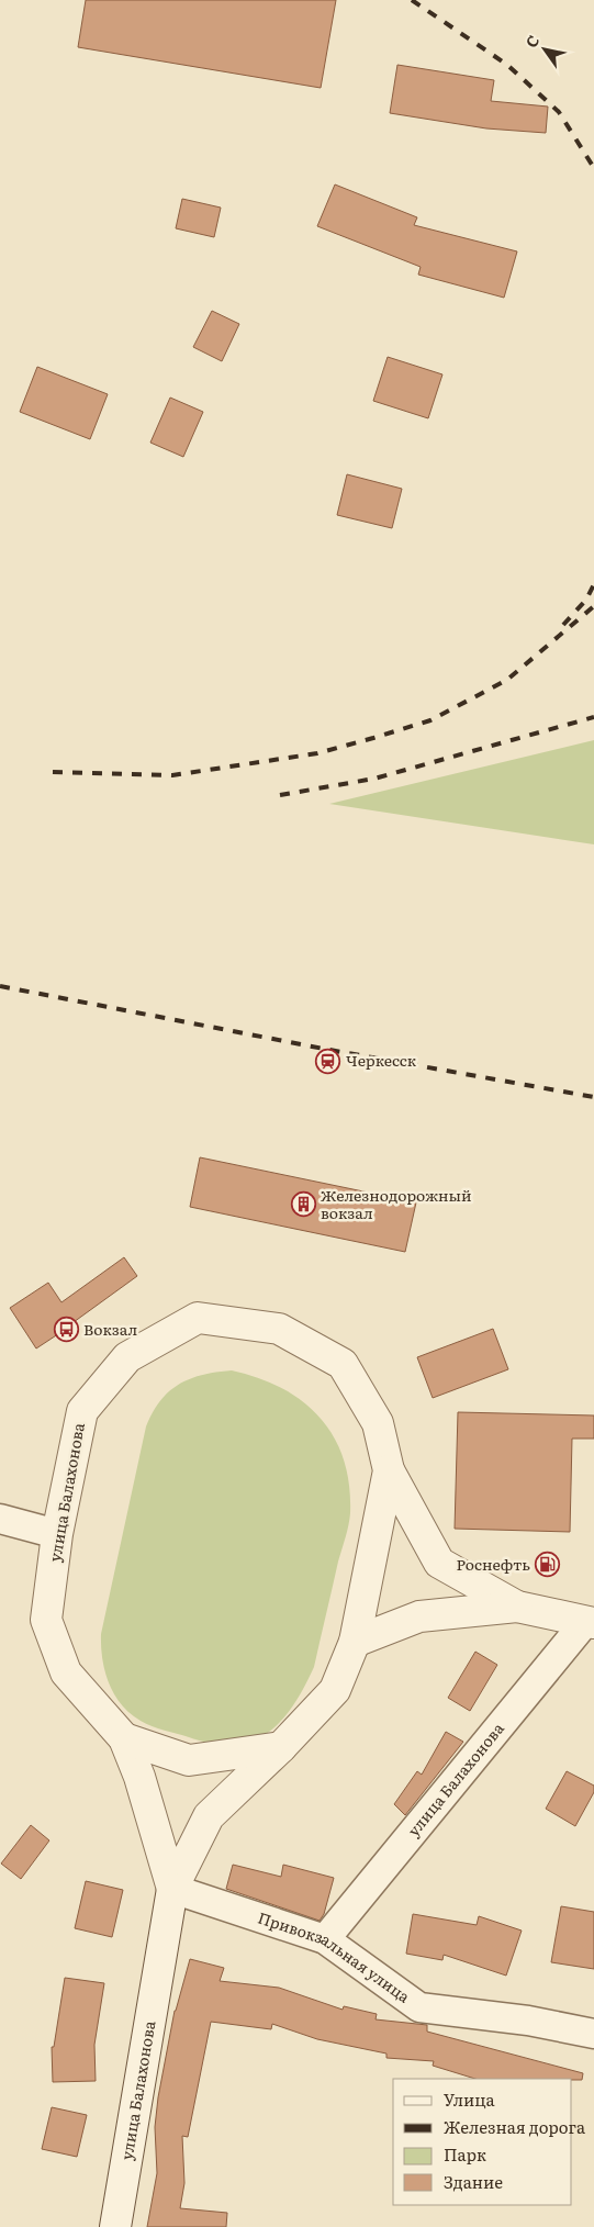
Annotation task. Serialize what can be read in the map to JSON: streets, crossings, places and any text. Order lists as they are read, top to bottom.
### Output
{
  "streets": {
    "street": ["улица Балахонова", "Привокзальная улица"]
  },
  "crossings": [
    ["улица Балахонова", "Привокзальная улица"]
  ],
  "places": {
    "station": ["Черкесск"],
    "building": ["Железнодорожный вокзал"],
    "bus stop": ["Вокзал"],
    "fuel station": ["Роснефть"]
  },
  "legend": [
    "Улица",
    "Железная дорога",
    "Парк",
    "Здание"
  ],
  "north": "top left"
}
